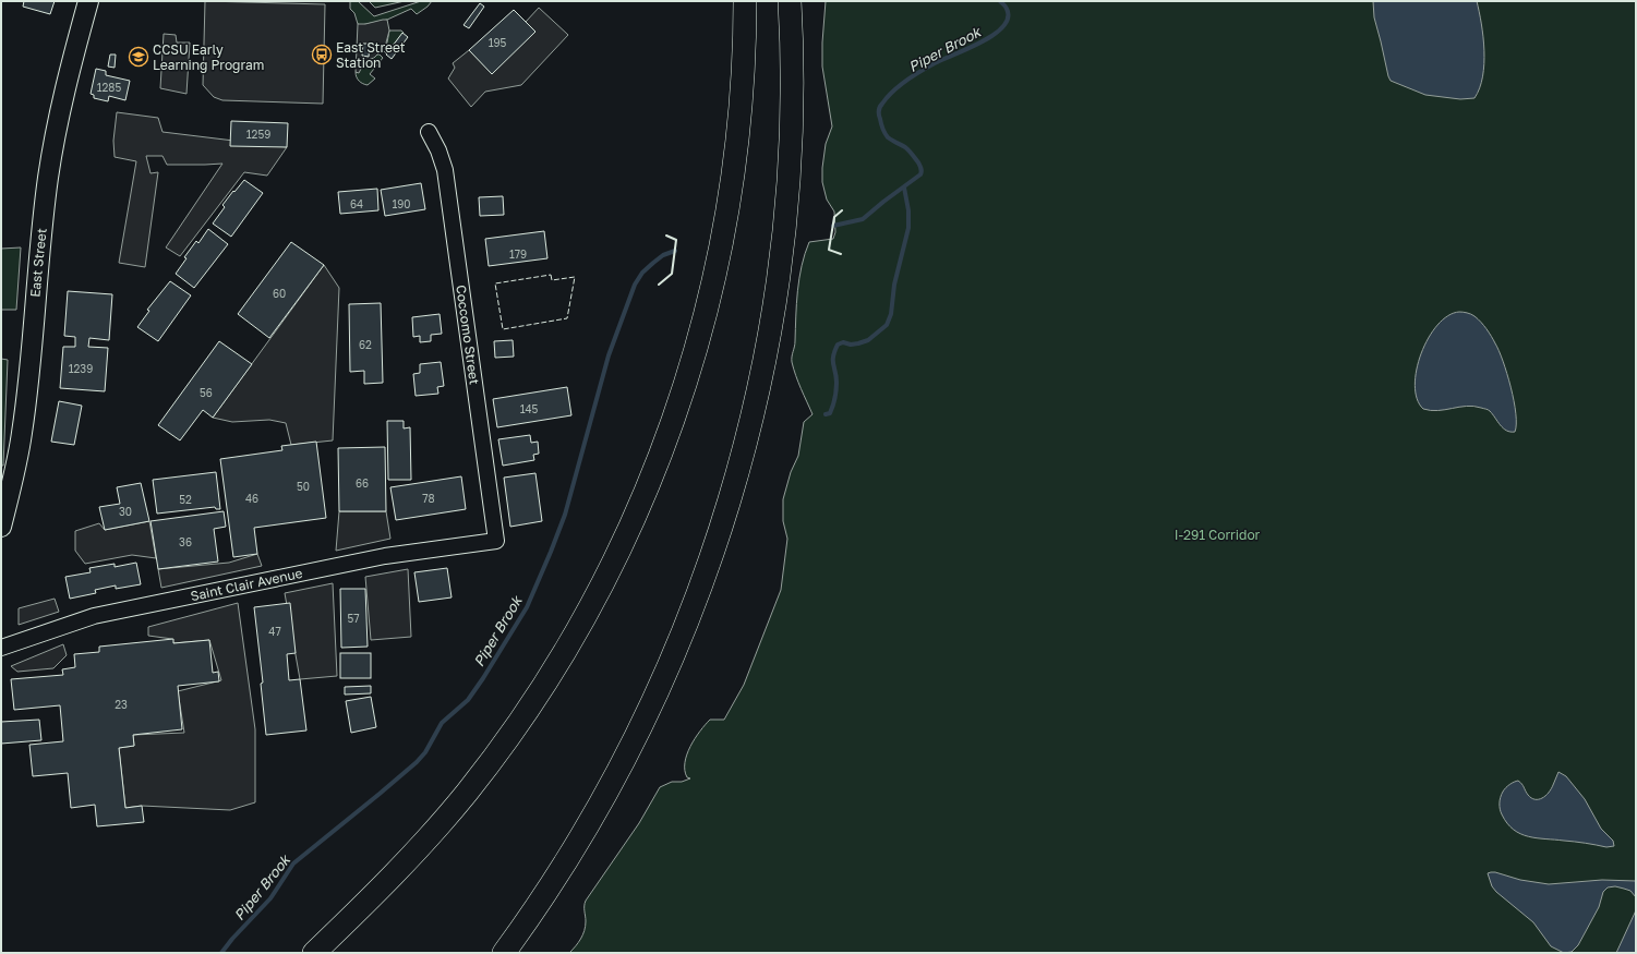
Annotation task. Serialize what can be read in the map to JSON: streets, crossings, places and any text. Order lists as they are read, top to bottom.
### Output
{
  "streets": {
    "main road": ["East Street"],
    "street": ["Coccomo Street", "Saint Clair Avenue"]
  },
  "crossings": [
    ["Coccomo Street", "Saint Clair Avenue"]
  ],
  "water": ["Piper Brook"],
  "parks": ["I-291 Corridor"],
  "places": {
    "bus stop": ["East Street Station"],
    "school or university": ["CCSU Early Learning Program"]
  },
  "house_numbers": [
    "195",
    "1285",
    "1259",
    "64",
    "190",
    "179",
    "60",
    "62",
    "1239",
    "56",
    "145",
    "66",
    "50",
    "46",
    "78",
    "52",
    "30",
    "36",
    "57",
    "47",
    "23"
  ]
}
